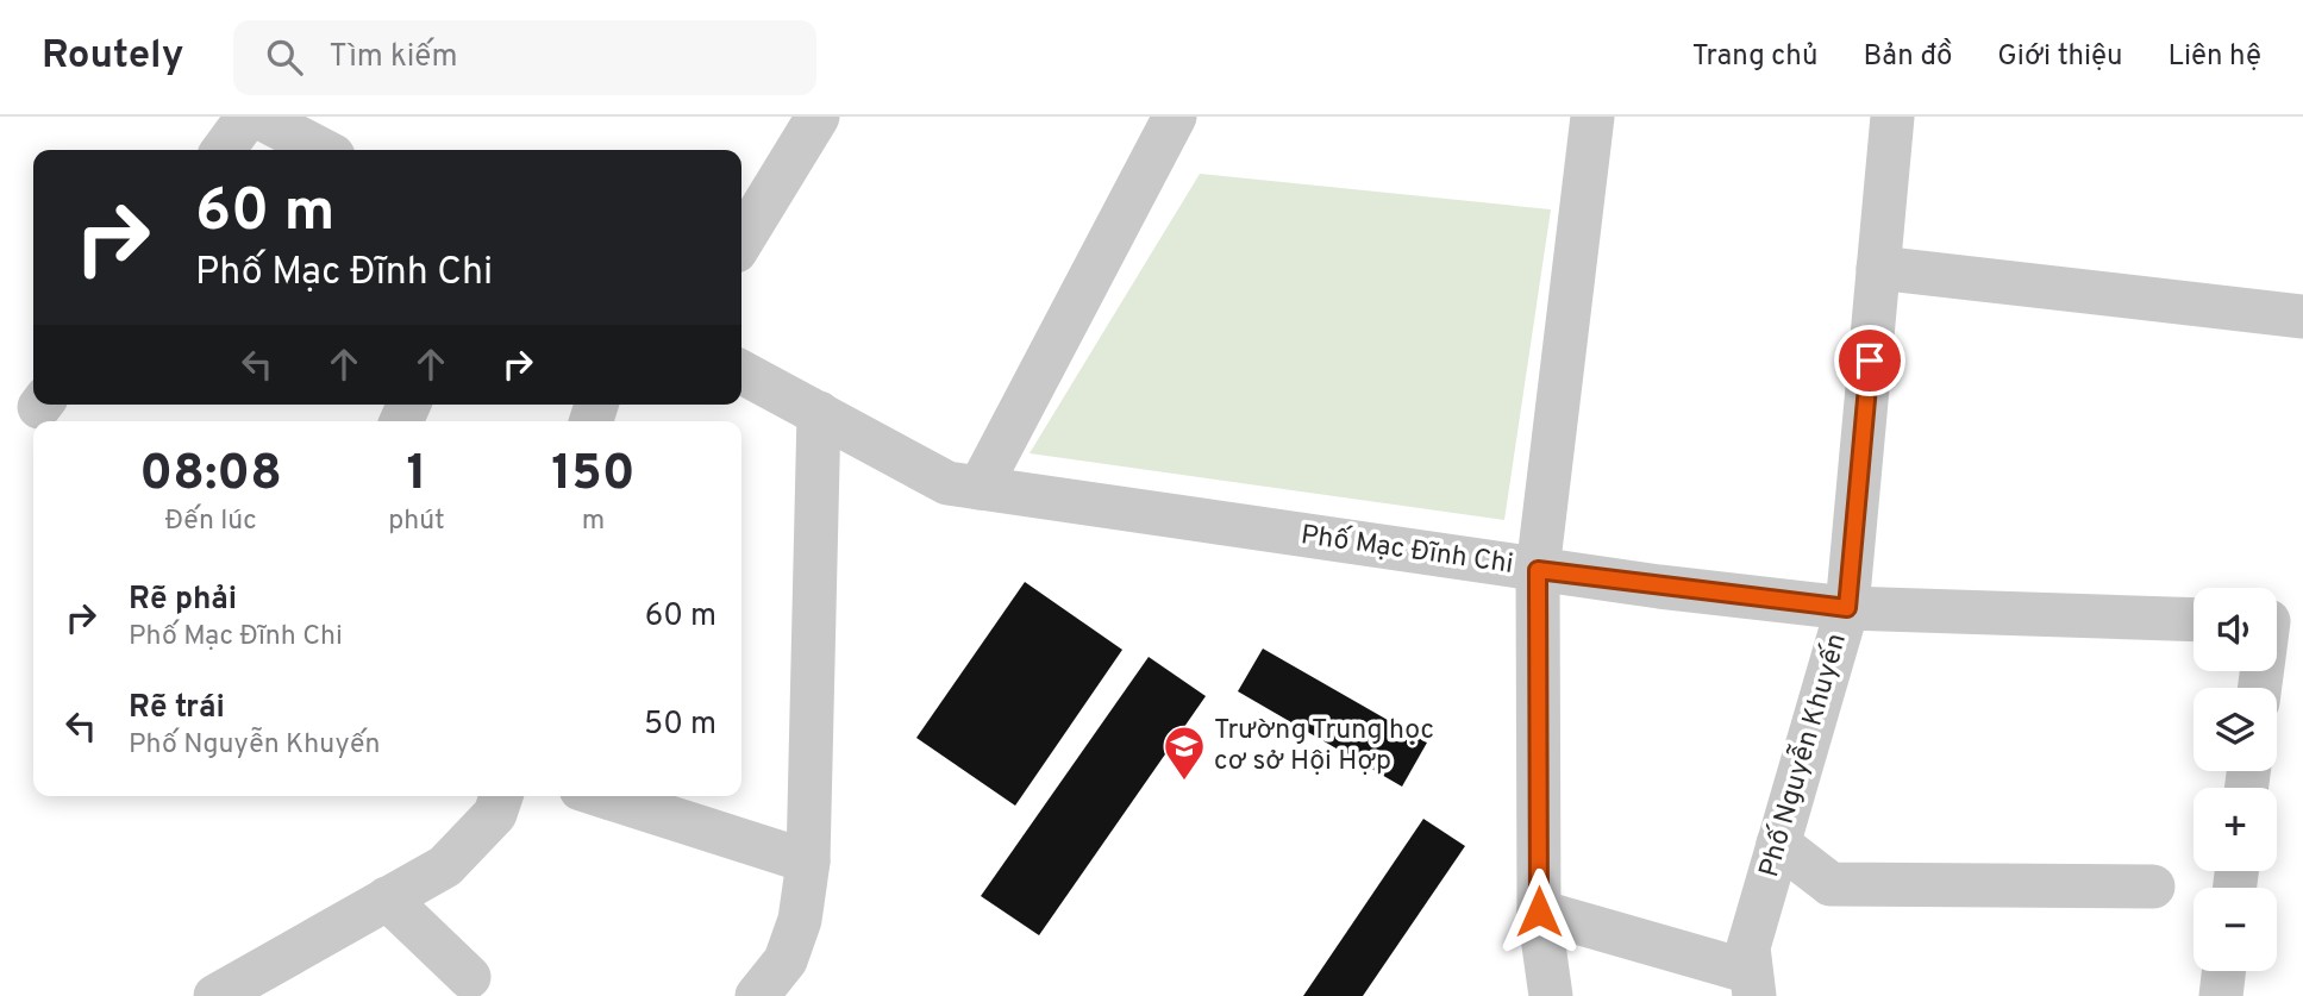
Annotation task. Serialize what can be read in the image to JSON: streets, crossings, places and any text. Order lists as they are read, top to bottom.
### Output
{
  "streets": {
    "street": ["Phố Mạc Đĩnh Chi", "Phố Nguyễn Khuyến"]
  },
  "crossings": [
    ["Phố Mạc Đĩnh Chi", "Phố Nguyễn Khuyến"]
  ],
  "places": {
    "school or university": ["Trường Trung học cơ sở Hội Hợp"]
  },
  "page": {
    "header": "Routely",
    "search": "Tìm kiếm",
    "nav": [
      "Trang chủ",
      "Bản đồ",
      "Giới thiệu",
      "Liên hệ"
    ],
    "turn": ["60 m", "Phố Mạc Đĩnh Chi"],
    "eta": [
      "08:08",
      "Đến lúc",
      "1",
      "phút",
      "150",
      "m"
    ],
    "list": [
      {
        "name": "Rẽ phải",
        "note": "Phố Mạc Đĩnh Chi",
        "value": "60 m"
      },
      {
        "name": "Rẽ trái",
        "note": "Phố Nguyễn Khuyến",
        "value": "50 m"
      }
    ],
    "map_buttons": ["+", "−"]
  }
}
